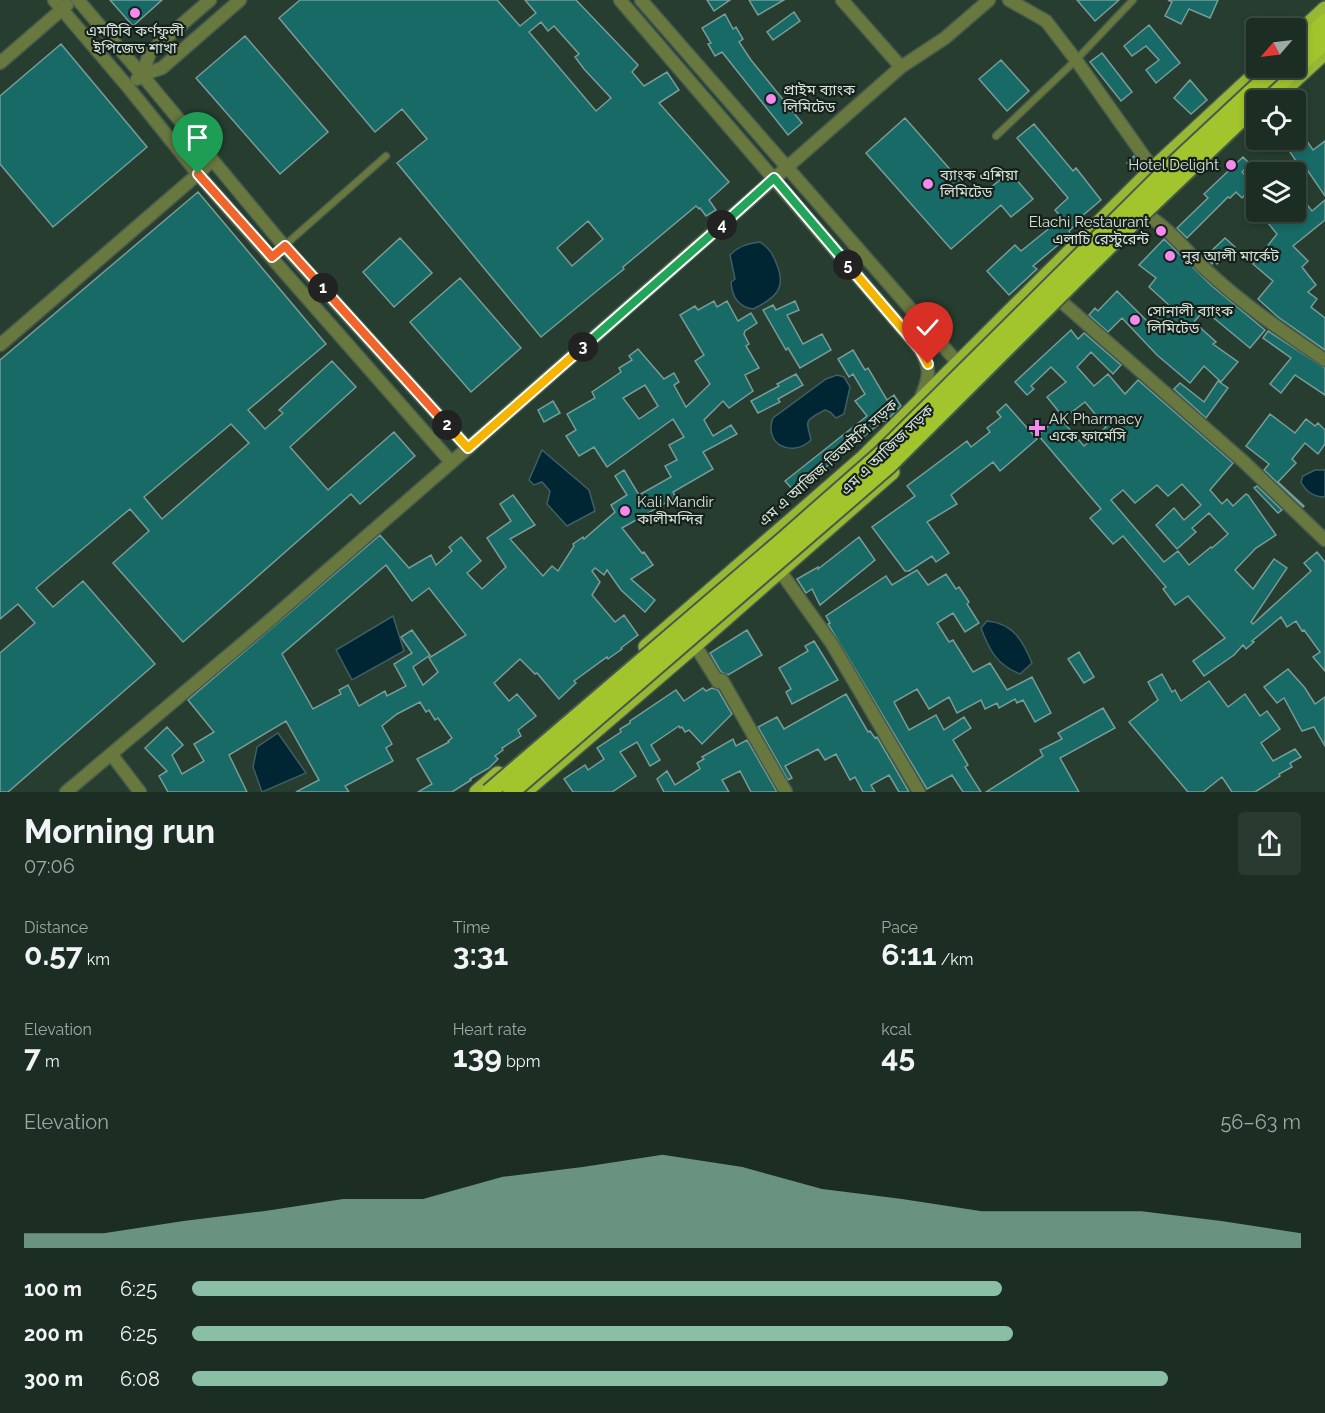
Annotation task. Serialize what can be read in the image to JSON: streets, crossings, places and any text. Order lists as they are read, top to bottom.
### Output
{
  "streets": {
    "main road": ["এম এ আজিজ সড়ক", "এম এ আজিজ ভিআইপি সড়ক"]
  },
  "places": {
    "other": [
      "এমটিবি কর্ণফুলী ইপিজেড শাখা",
      "প্রাইম ব্যাংক লিমিটেড",
      "Hotel Delight",
      "ব্যাংক এশিয়া লিমিটেড",
      "Elachi Restaurant এলাচ‌ি র‌েস্টুর‌েন্ট",
      "নুর আলী মার্কেট",
      "সোনালী ব্যাংক লিমিটেড",
      "Kali Mandir কালীমন্দির"
    ],
    "health": ["AK Pharmacy একে ফার্মেসি"]
  },
  "north": "bottom left",
  "page": {
    "pins": [
      "4",
      "5",
      "1",
      "3",
      "2"
    ],
    "heading": ["Morning run", "07:06"],
    "stats": [
      ["Distance", "0.57 km"],
      ["Time", "3:31"],
      ["Pace", "6:11 /km"],
      ["Elevation", "7 m"],
      ["Heart rate", "139 bpm"],
      ["kcal", "45"]
    ],
    "chart": ["Elevation", "56–63 m"],
    "list": [
      {
        "name": "100 m",
        "note": "6:25"
      },
      {
        "name": "200 m",
        "note": "6:25"
      },
      {
        "name": "300 m",
        "note": "6:08"
      }
    ]
  }
}
